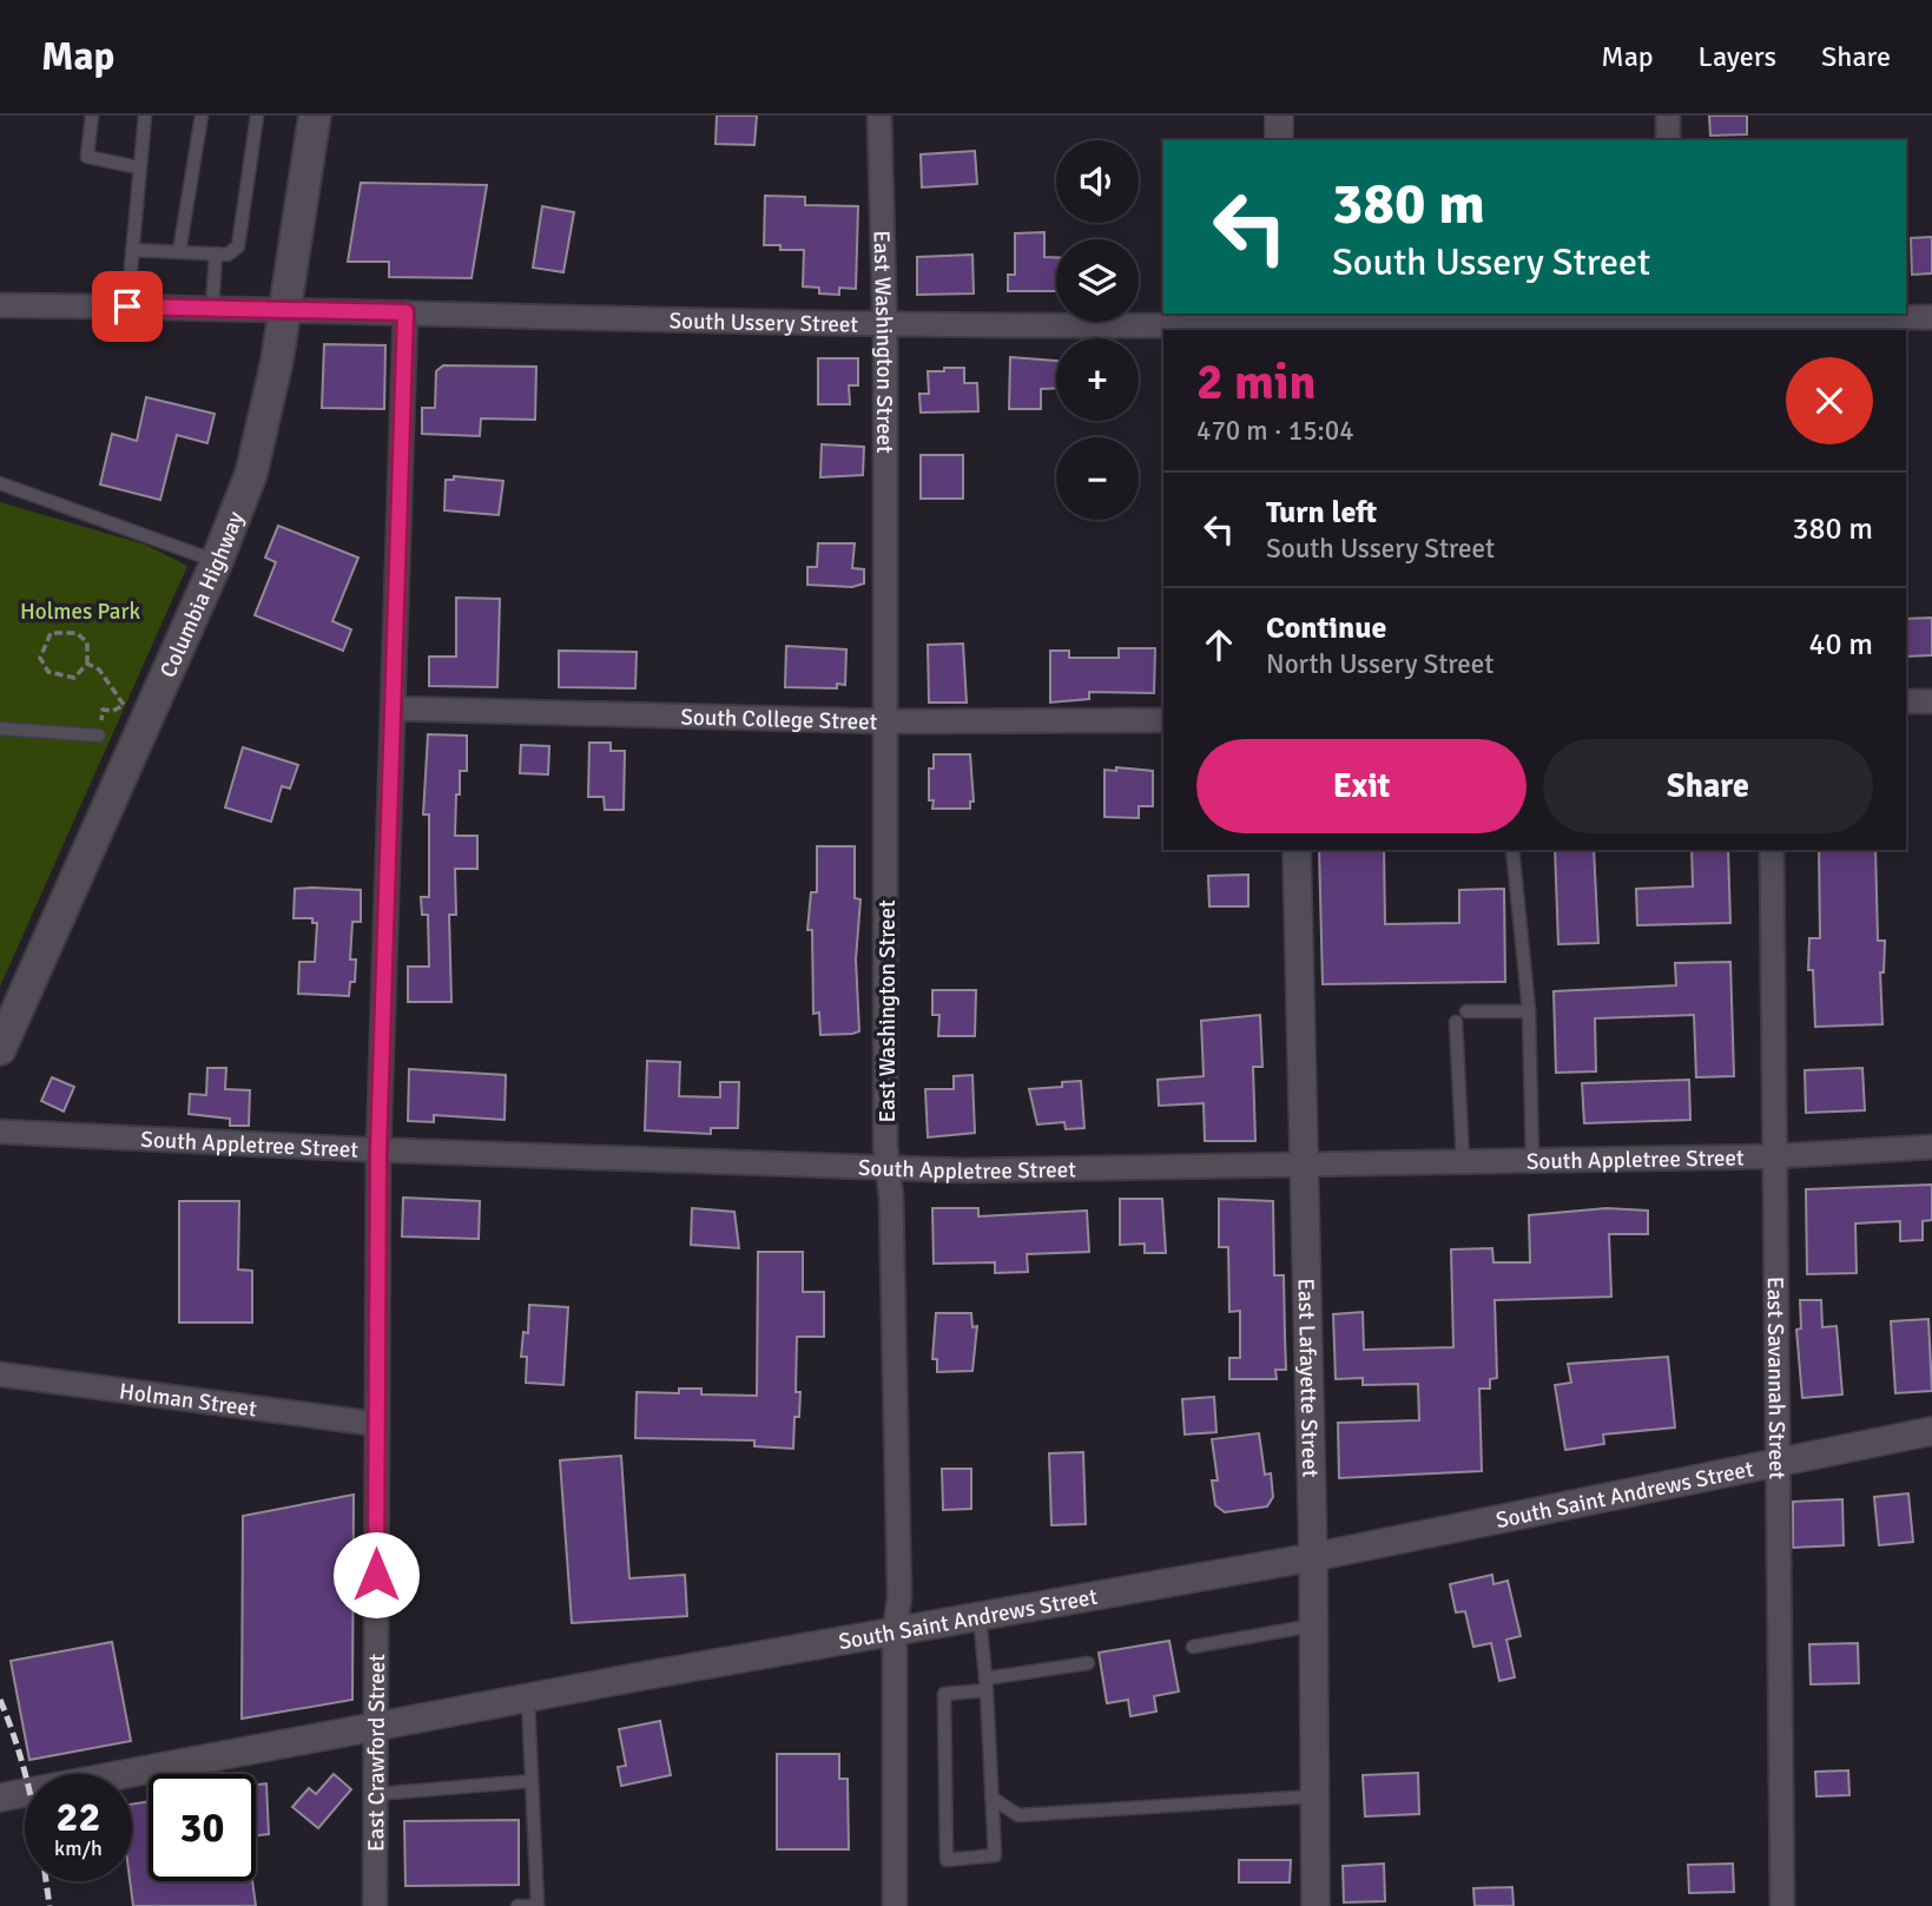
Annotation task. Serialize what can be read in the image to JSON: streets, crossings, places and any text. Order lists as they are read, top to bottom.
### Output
{
  "streets": {
    "main road": ["Columbia Highway"],
    "street": [
      "South Ussery Street",
      "East Washington Street",
      "South College Street",
      "South Appletree Street",
      "East Lafayette Street",
      "East Savannah Street",
      "Holman Street",
      "South Saint Andrews Street",
      "East Crawford Street"
    ]
  },
  "crossings": [
    ["South Ussery Street", "East Washington Street"],
    ["South Ussery Street", "Columbia Highway"],
    ["South Ussery Street", "East Crawford Street"],
    ["East Washington Street", "South College Street"],
    ["East Washington Street", "South Appletree Street"],
    ["East Washington Street", "South Saint Andrews Street"],
    ["South College Street", "East Crawford Street"],
    ["South Appletree Street", "East Lafayette Street"],
    ["South Appletree Street", "East Savannah Street"],
    ["South Appletree Street", "East Crawford Street"],
    ["East Lafayette Street", "South Saint Andrews Street"],
    ["East Savannah Street", "South Saint Andrews Street"],
    ["Holman Street", "East Crawford Street"],
    ["South Saint Andrews Street", "East Crawford Street"]
  ],
  "parks": ["Holmes Park"],
  "page": {
    "header": "Map",
    "nav": ["Map", "Layers", "Share"],
    "map_buttons": ["+", "−"],
    "turn": ["380 m", "South Ussery Street"],
    "heading": ["2 min", "470 m · 15:04"],
    "list": [
      {
        "name": "Turn left",
        "note": "South Ussery Street",
        "value": "380 m"
      },
      {
        "name": "Continue",
        "note": "North Ussery Street",
        "value": "40 m"
      }
    ],
    "buttons": ["Exit", "Share"],
    "speed": "22 km/h",
    "limit": "30"
  }
}
